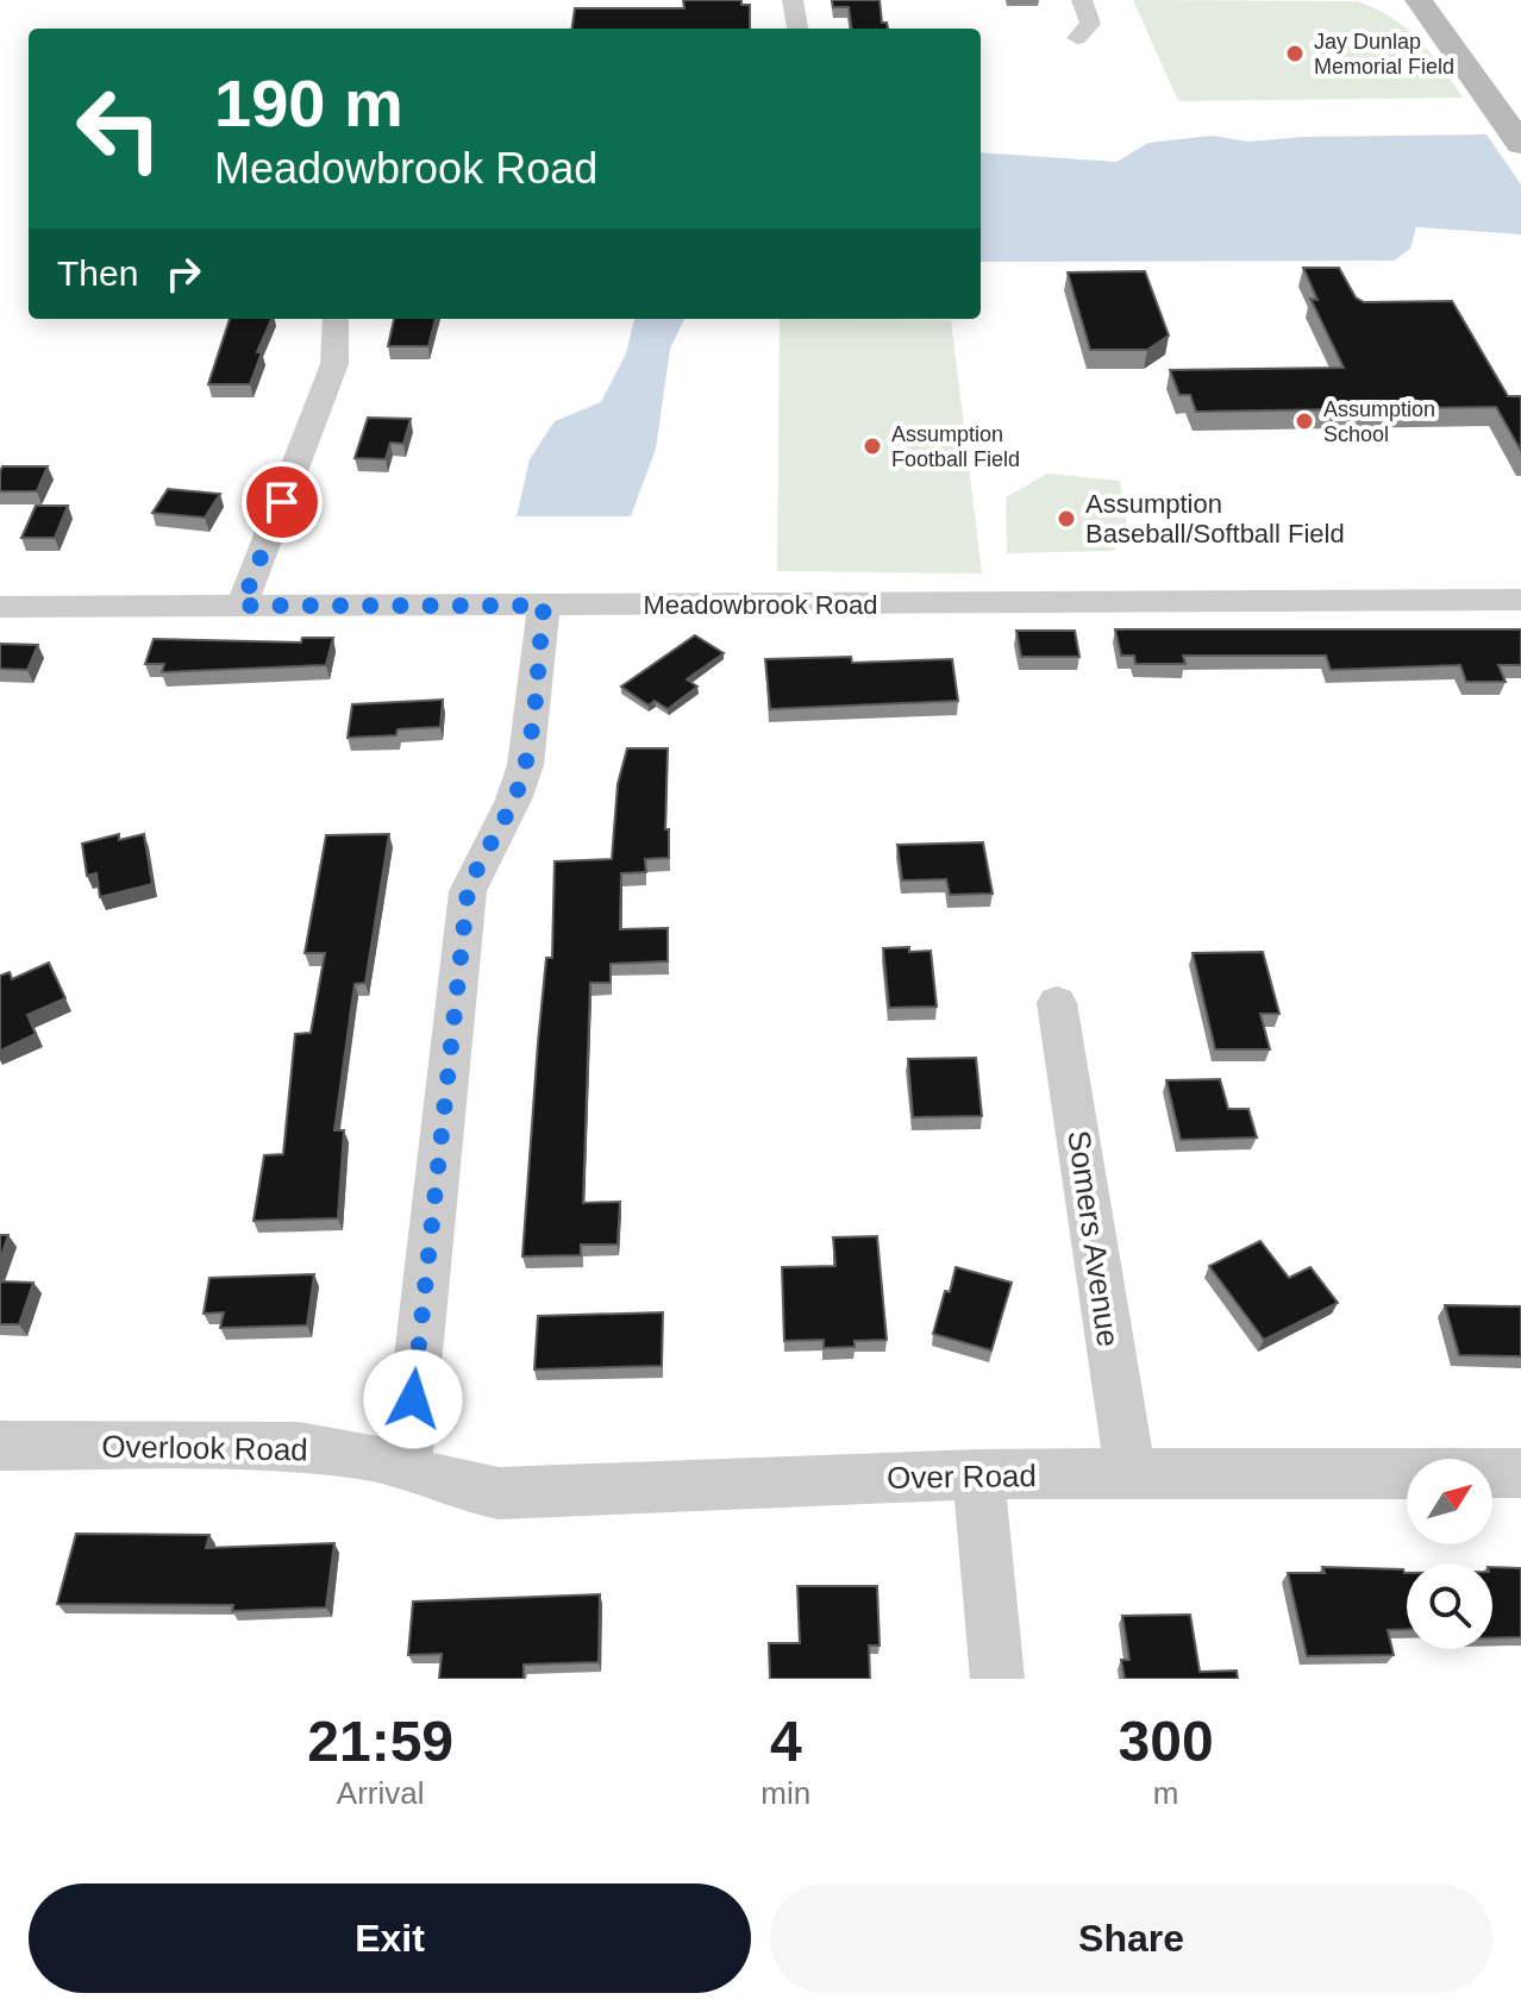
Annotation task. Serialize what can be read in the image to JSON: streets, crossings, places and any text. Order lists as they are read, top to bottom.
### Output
{
  "streets": {
    "street": [
      "Meadowbrook Road",
      "Somers Avenue",
      "Overlook Road",
      "Over Road"
    ]
  },
  "crossings": [
    ["Somers Avenue", "Over Road"],
    ["Overlook Road", "Over Road"]
  ],
  "places": [
    "Jay Dunlap Memorial Field",
    "Assumption School",
    "Assumption Football Field",
    "Assumption Baseball/Softball Field"
  ],
  "north": "top right",
  "page": {
    "turn": ["190 m", "Meadowbrook Road"],
    "then": "Then",
    "eta": [
      "21:59",
      "Arrival",
      "4",
      "min",
      "300",
      "m"
    ],
    "buttons": ["Exit", "Share"]
  }
}
